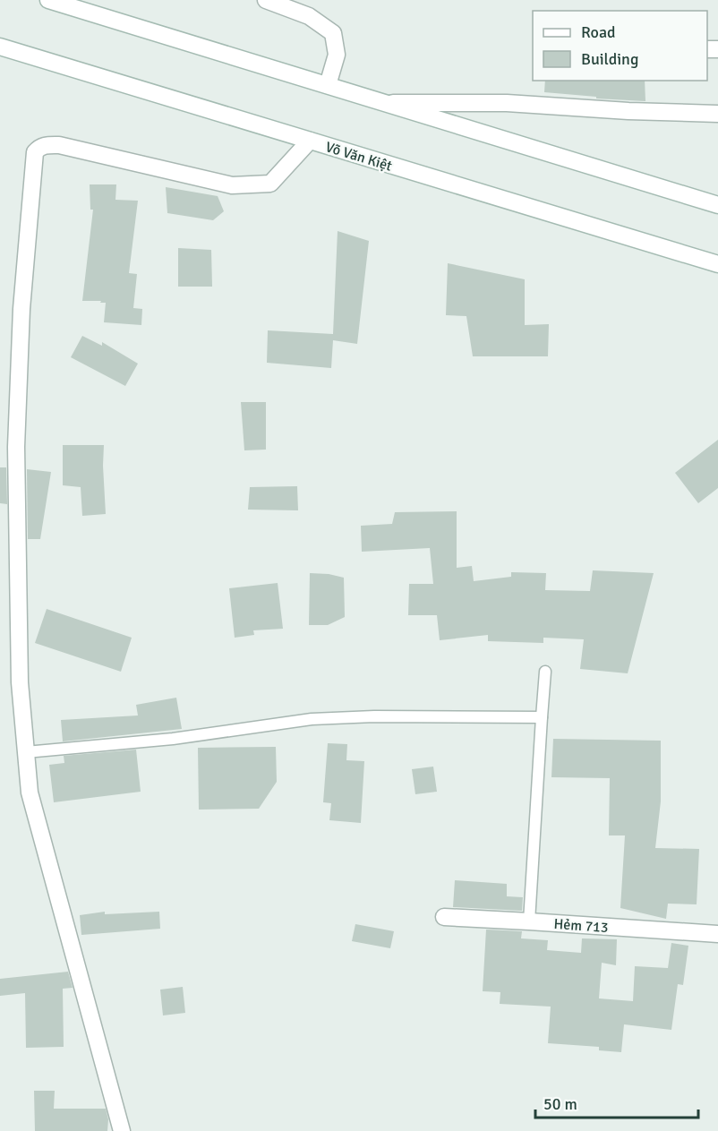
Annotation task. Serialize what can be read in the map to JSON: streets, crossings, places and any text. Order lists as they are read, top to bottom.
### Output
{
  "streets": {
    "street": ["Võ Văn Kiệt", "Hẻm 713"]
  },
  "legend": ["Road", "Building"],
  "scale_bar": "50 m"
}
